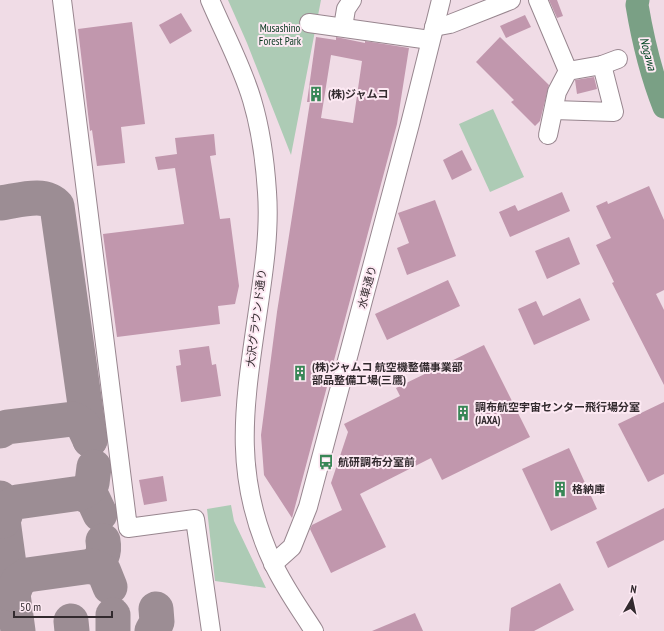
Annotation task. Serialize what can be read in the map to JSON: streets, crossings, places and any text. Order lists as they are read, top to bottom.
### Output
{
  "streets": {
    "street": ["水車通り", "大沢グラウンド通り"]
  },
  "crossings": [
    ["水車通り", "大沢グラウンド通り"]
  ],
  "water": ["Nogawa"],
  "parks": ["Musashino Forest Park"],
  "places": {
    "building": [
      "(株)ジャムコ",
      "(株)ジャムコ 航空機整備事業部 部品整備工場(三鷹)",
      "調布航空宇宙センター飛行場分室 (JAXA)",
      "格納庫"
    ],
    "bus stop": ["航研調布分室前"]
  },
  "scale_bar": "50 m",
  "north": "top"
}
